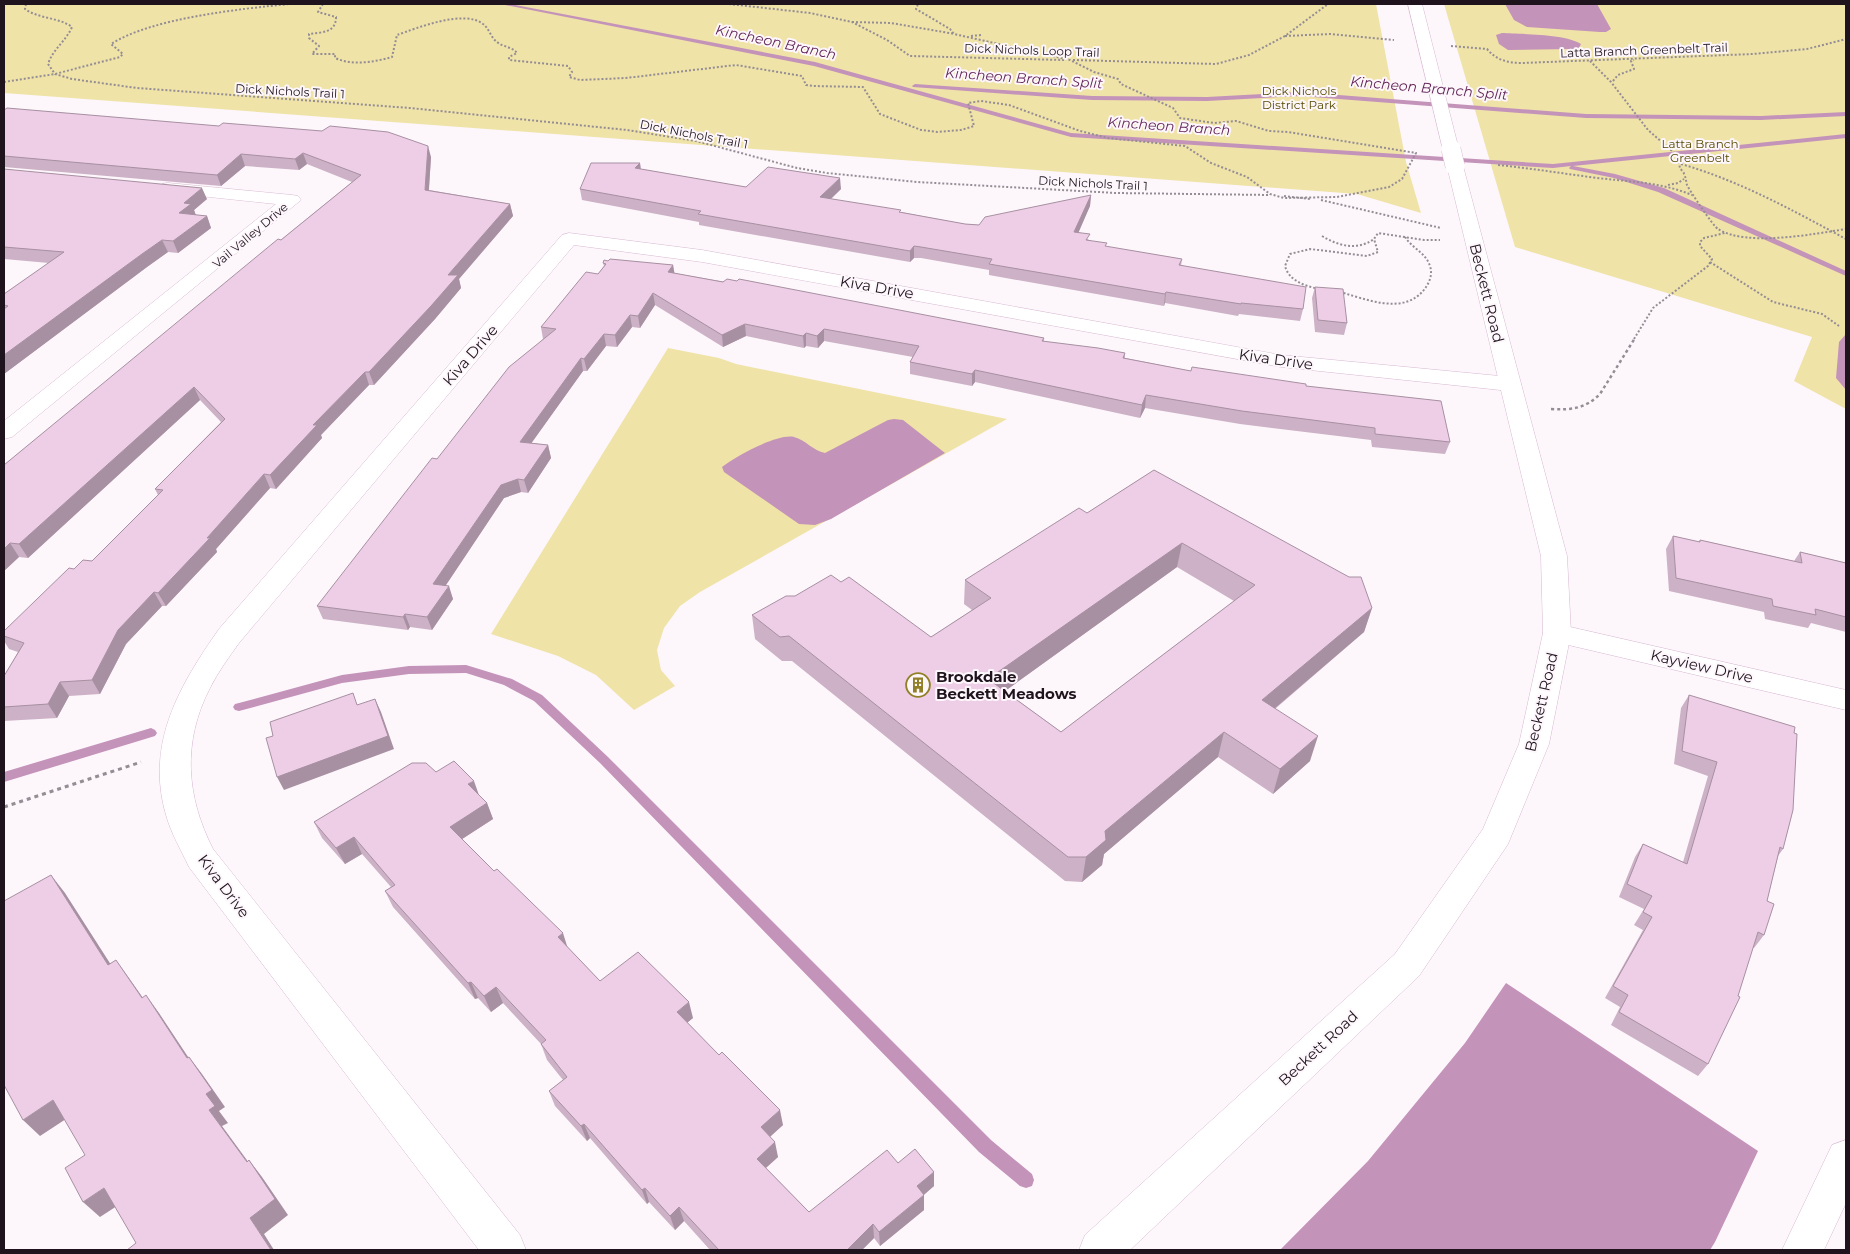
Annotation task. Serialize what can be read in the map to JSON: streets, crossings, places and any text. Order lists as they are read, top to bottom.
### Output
{
  "streets": {
    "street": [
      "Vail Valley Drive",
      "Kiva Drive",
      "Beckett Road",
      "Kayview Drive"
    ],
    "path": ["Dick Nichols Loop Trail", "Latta Branch Greenbelt Trail", "Dick Nichols Trail 1"]
  },
  "crossings": [
    ["Kiva Drive", "Beckett Road"],
    ["Beckett Road", "Kayview Drive"]
  ],
  "water": ["Kincheon Branch", "Kincheon Branch Split"],
  "parks": ["Dick Nichols District Park", "Latta Branch Greenbelt"],
  "places": {
    "building": ["Brookdale Beckett Meadows"]
  }
}
